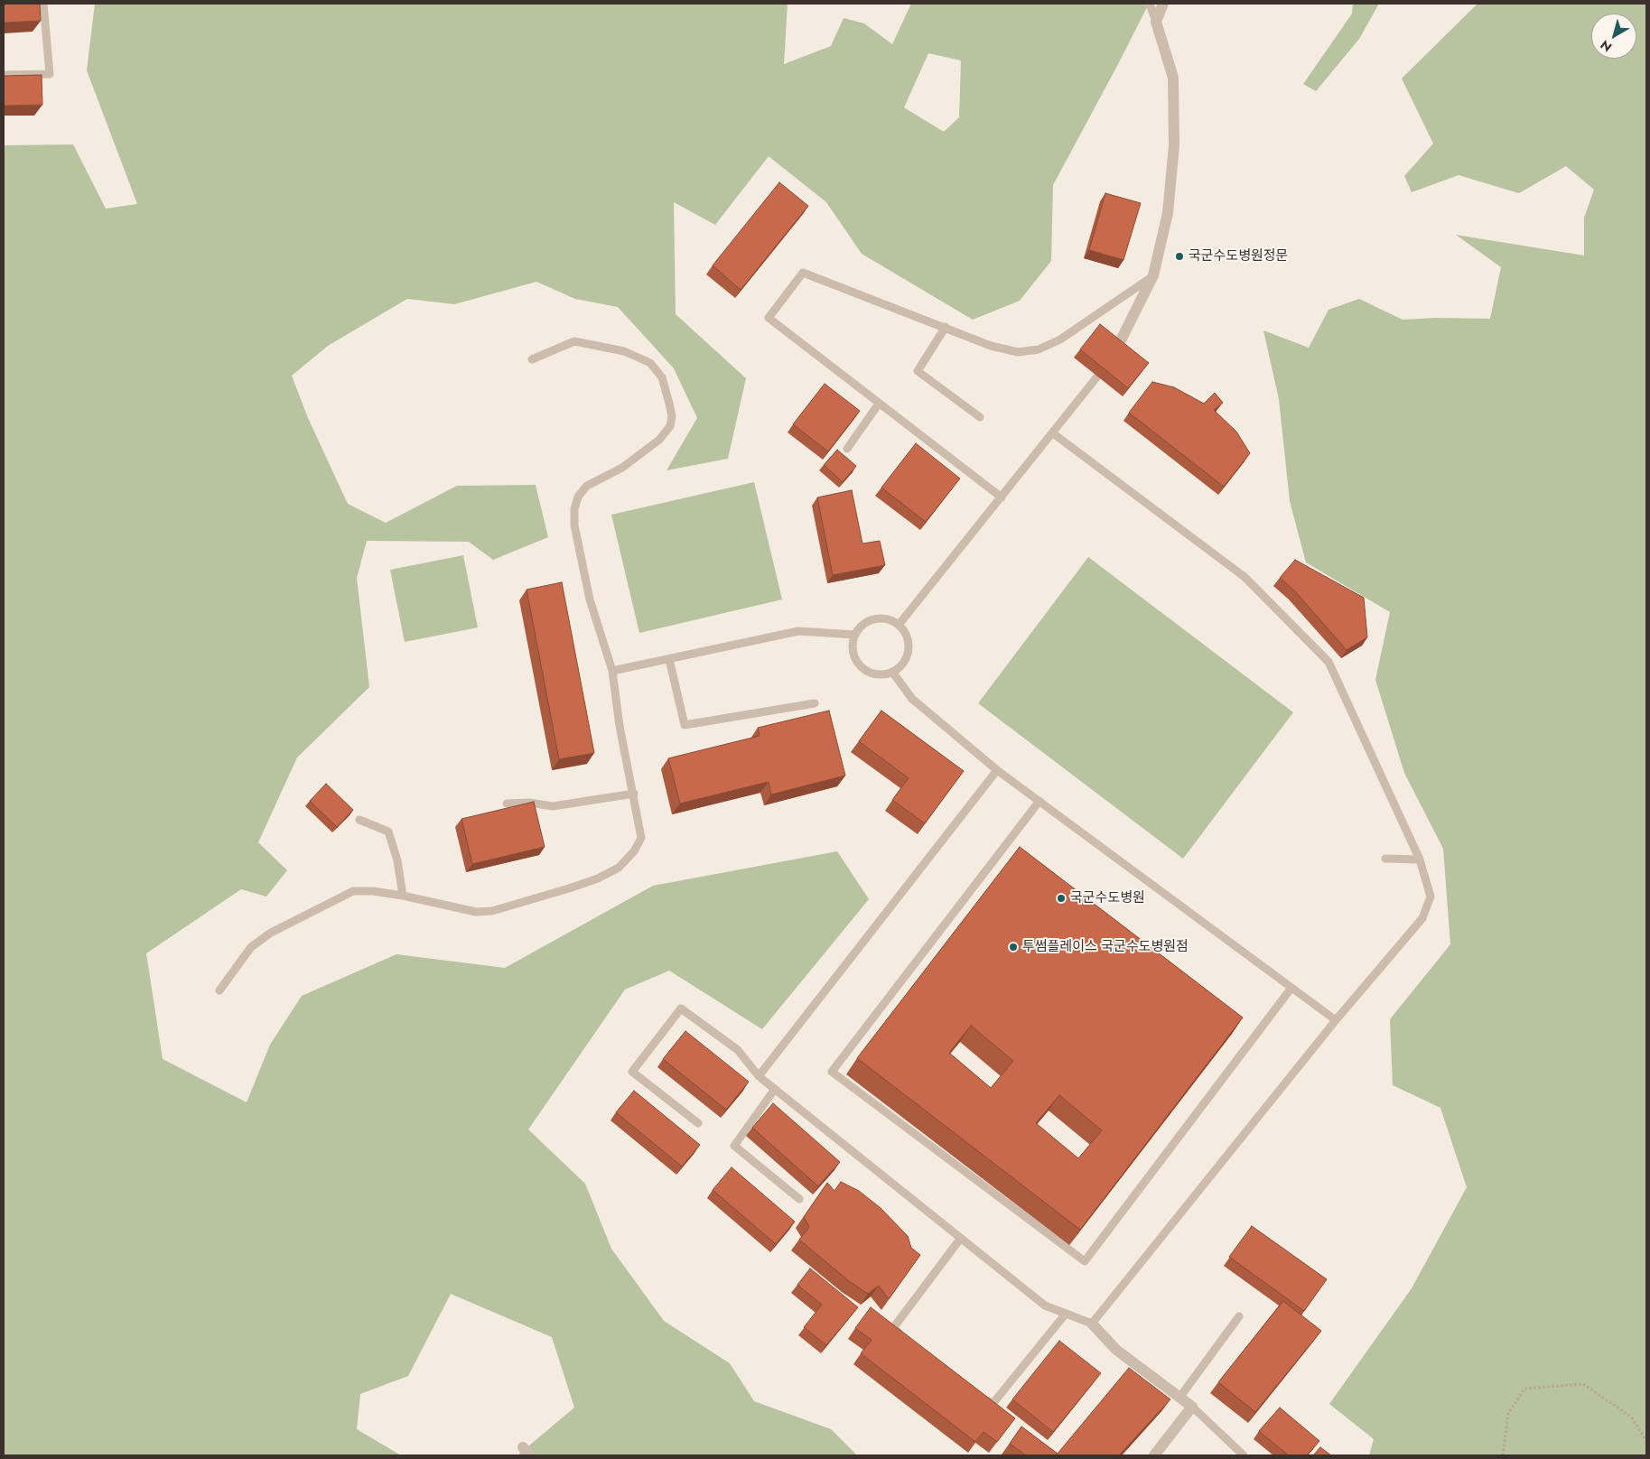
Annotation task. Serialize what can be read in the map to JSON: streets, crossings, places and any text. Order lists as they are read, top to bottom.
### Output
{
  "places": ["국군수도병원정문", "국군수도병원", "투썸플레이스 국군수도병원점"],
  "north": "bottom left"
}
